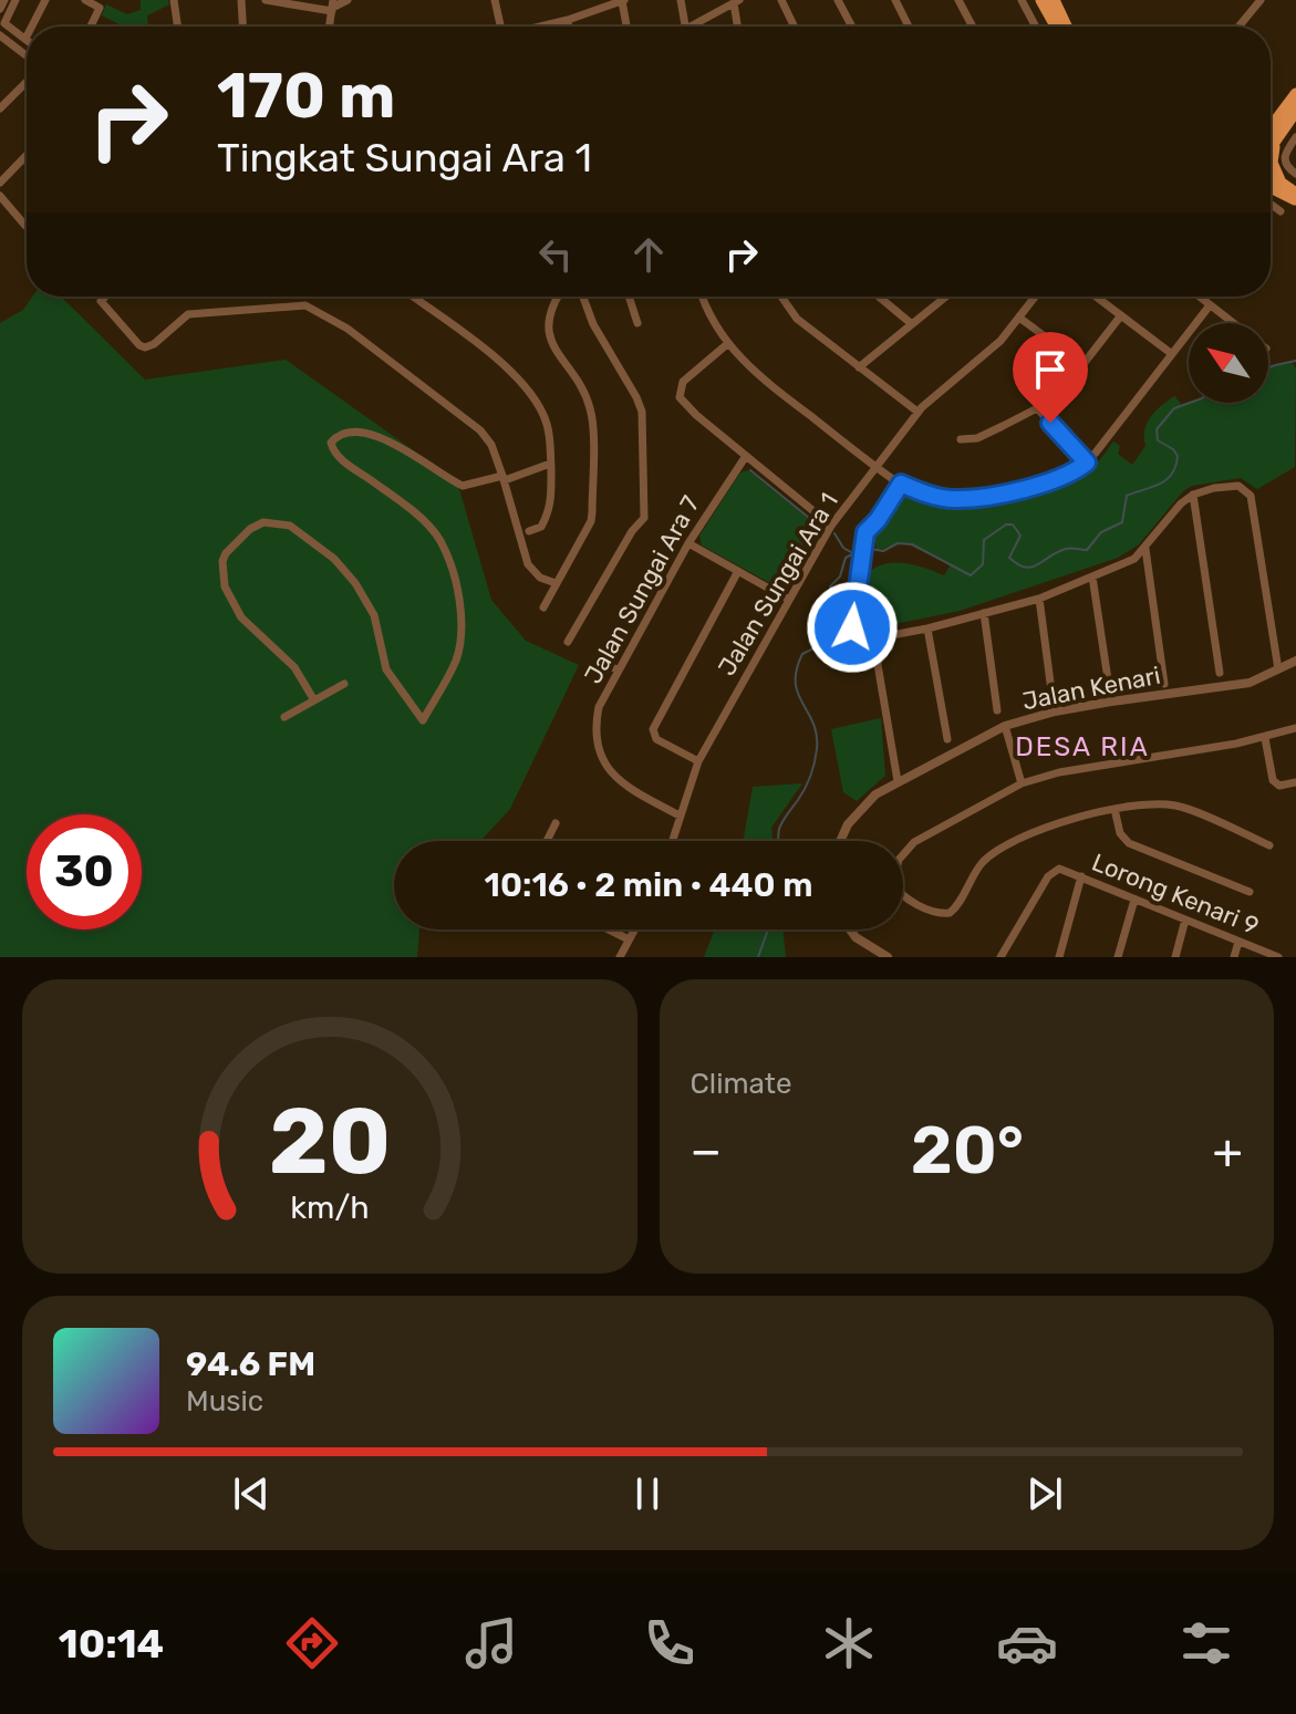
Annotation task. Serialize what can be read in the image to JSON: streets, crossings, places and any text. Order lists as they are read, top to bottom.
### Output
{
  "streets": {
    "street": [
      "Jalan Sungai Ara 1",
      "Jalan Sungai Ara 7",
      "Jalan Kenari",
      "Lorong Kenari 9"
    ]
  },
  "crossings": [
    ["Jalan Sungai Ara 1", "Jalan Sungai Ara 7"]
  ],
  "districts": ["DESA RIA"],
  "north": "top left",
  "page": {
    "turn": ["170 m", "Tingkat Sungai Ara 1"],
    "limit": "30",
    "trip": "10:16 · 2 min · 440 m",
    "tile": "Climate",
    "heat": ["−", "20°", "+"],
    "song": ["94.6 FM", "Music"],
    "tabs": "10:14",
    "gauge": ["20", "km/h"]
  }
}
